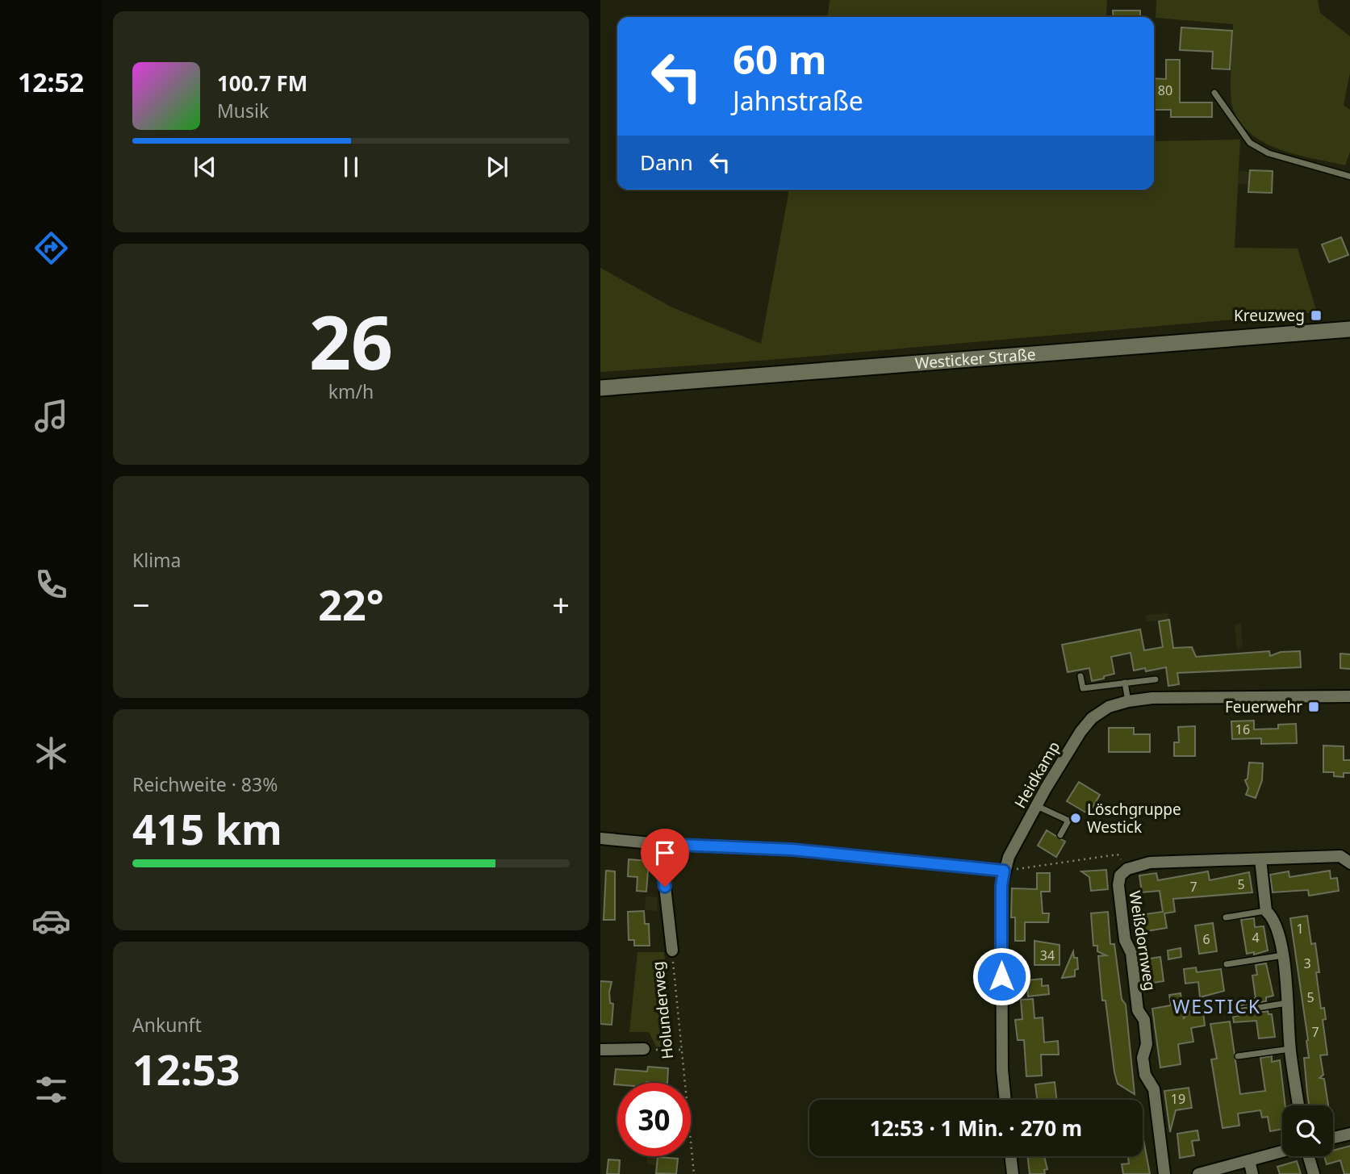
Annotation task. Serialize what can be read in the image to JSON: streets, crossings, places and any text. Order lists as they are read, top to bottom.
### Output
{
  "streets": {
    "street": [
      "Westicker Straße",
      "Heidkamp",
      "Weißdornweg",
      "Holunderweg"
    ]
  },
  "districts": ["WESTICK"],
  "places": {
    "transit": ["Kreuzweg", "Feuerwehr"],
    "other": ["Löschgruppe Westick"]
  },
  "house_numbers": [
    "80",
    "16",
    "5",
    "7",
    "1",
    "4",
    "6",
    "34",
    "3",
    "5",
    "7",
    "19"
  ],
  "page": {
    "tabs": "12:52",
    "turn": ["60 m", "Jahnstraße"],
    "song": ["100.7 FM", "Musik"],
    "then": "Dann",
    "tile": [
      ["26", "km/h"],
      "Klima",
      ["Reichweite · 83%", "415 km"],
      ["Ankunft", "12:53"]
    ],
    "heat": ["−", "22°", "+"],
    "limit": "30",
    "trip": "12:53 · 1 Min. · 270 m"
  }
}
